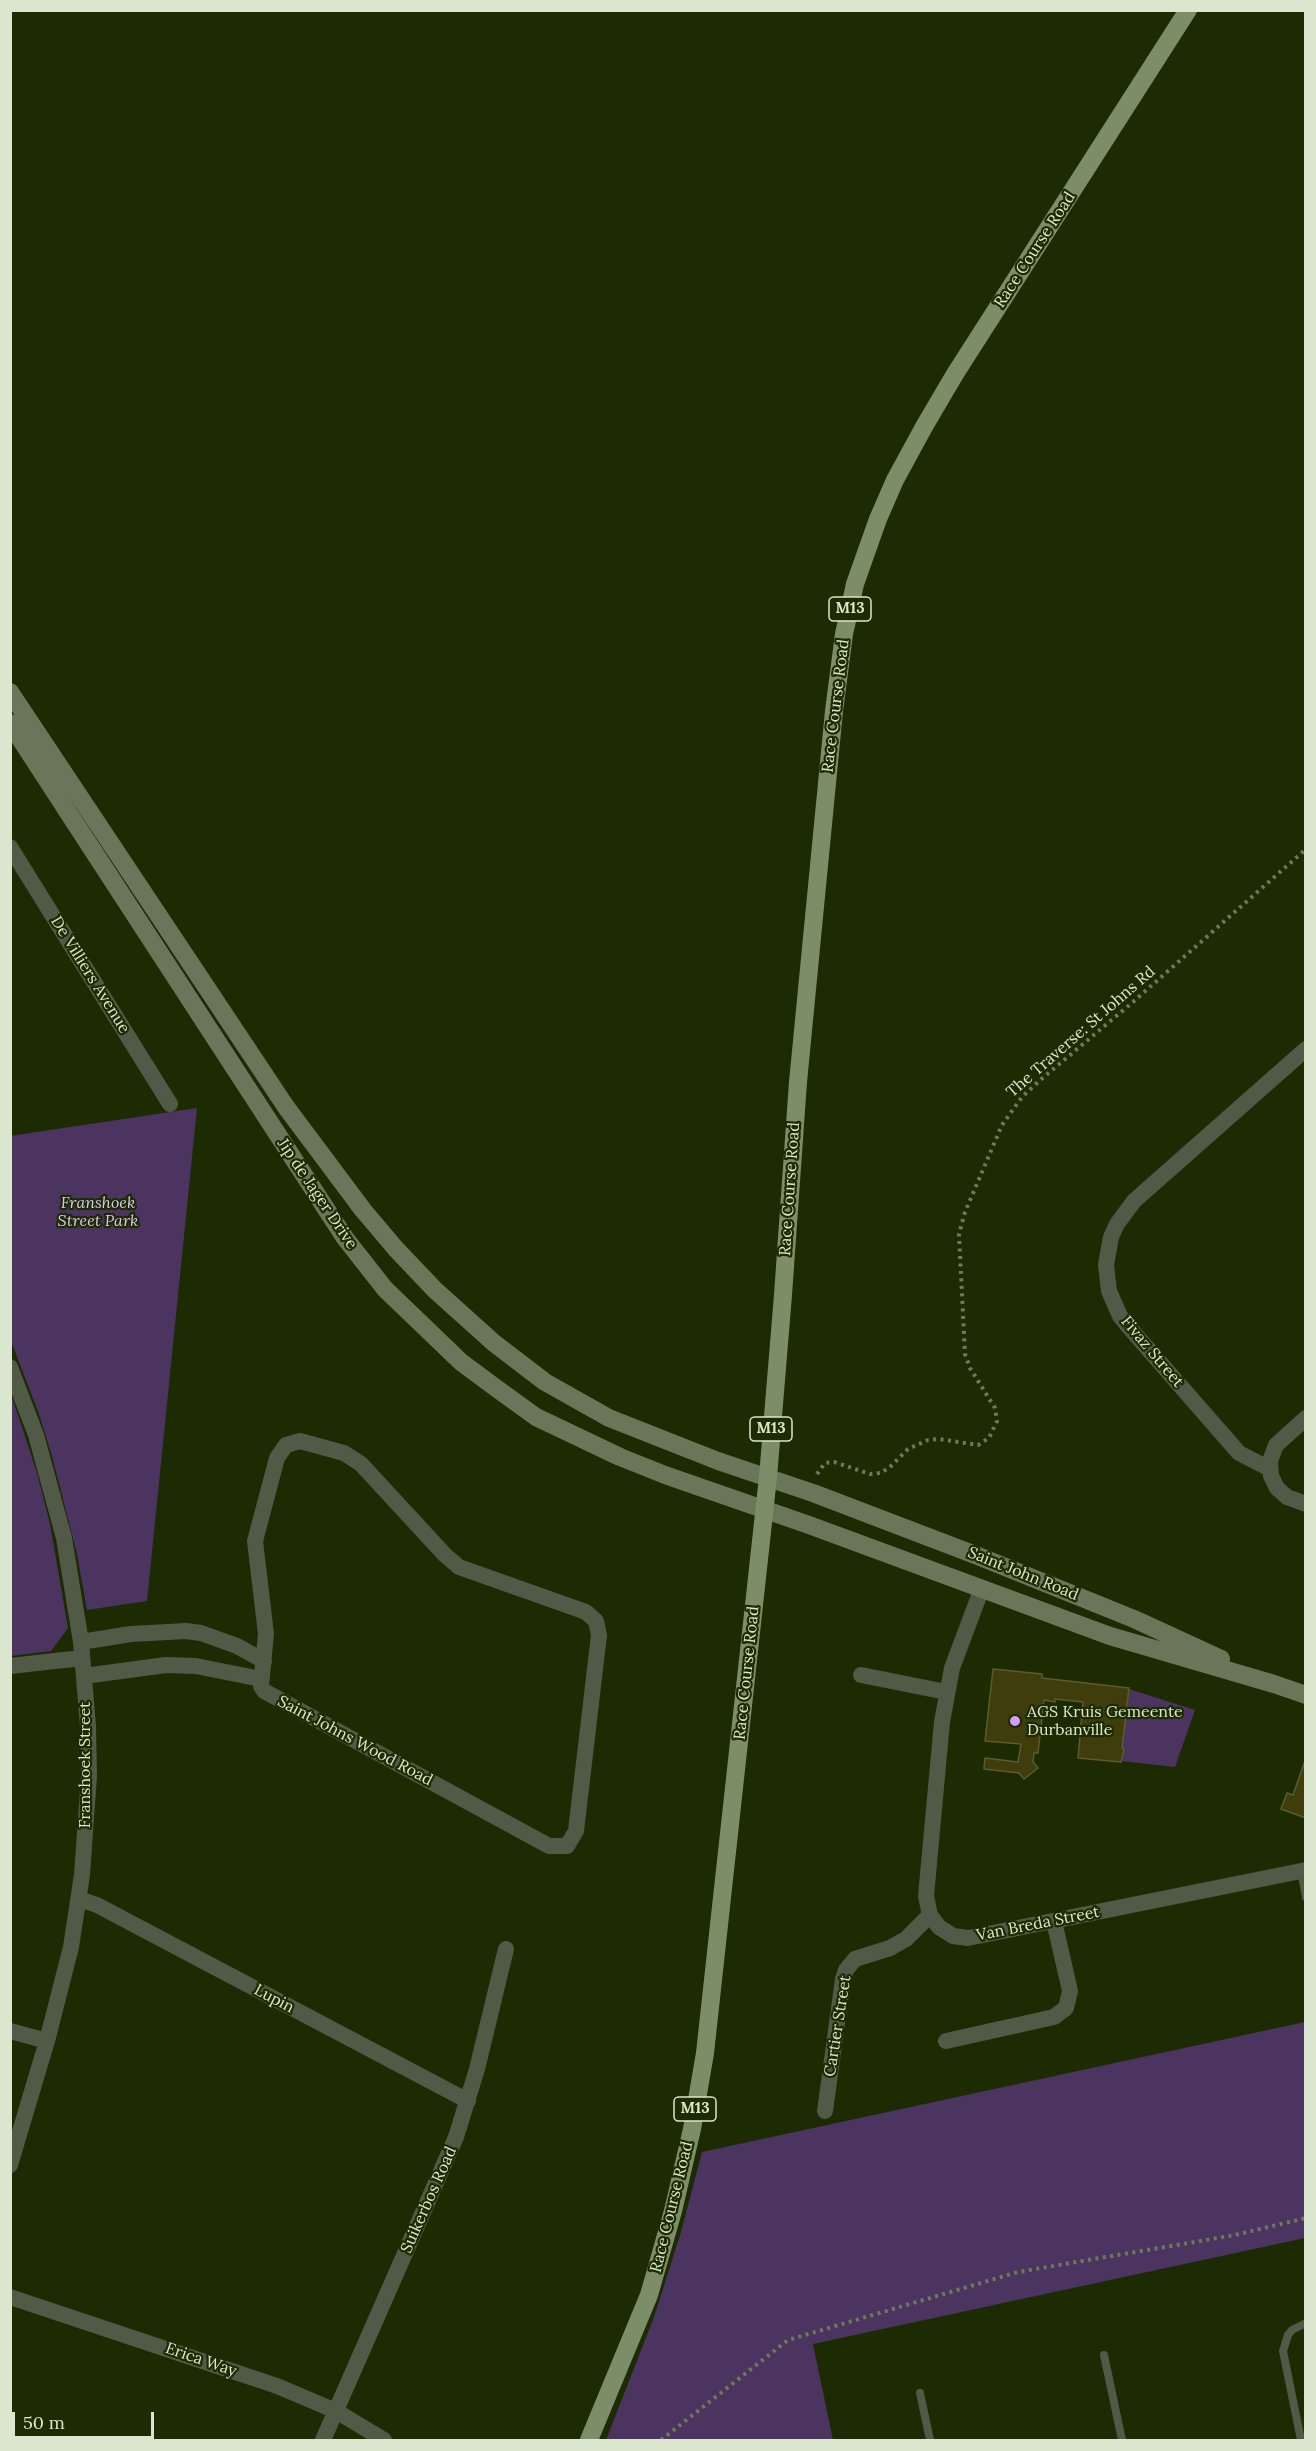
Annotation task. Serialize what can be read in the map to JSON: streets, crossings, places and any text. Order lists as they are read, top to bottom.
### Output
{
  "streets": {
    "main road": [
      "Race Course Road",
      "M13",
      "Jip de Jager Drive",
      "Saint John Road"
    ],
    "street": [
      "De Villiers Avenue",
      "Fivaz Street",
      "Saint Johns Wood Road",
      "Franshoek Street",
      "Van Breda Street",
      "Lupin",
      "Cartier Street",
      "Suikerbos Road",
      "Erica Way"
    ],
    "path": ["The Traverse: St Johns Rd"]
  },
  "crossings": [
    ["Race Course Road", "Jip de Jager Drive"],
    ["Race Course Road", "Saint John Road"],
    ["Jip de Jager Drive", "Saint John Road"],
    ["Franshoek Street", "Lupin"],
    ["Van Breda Street", "Cartier Street"],
    ["Lupin", "Suikerbos Road"],
    ["Suikerbos Road", "Erica Way"]
  ],
  "parks": ["Franshoek Street Park"],
  "places": ["AGS Kruis Gemeente Durbanville"],
  "scale_bar": "50 m"
}
